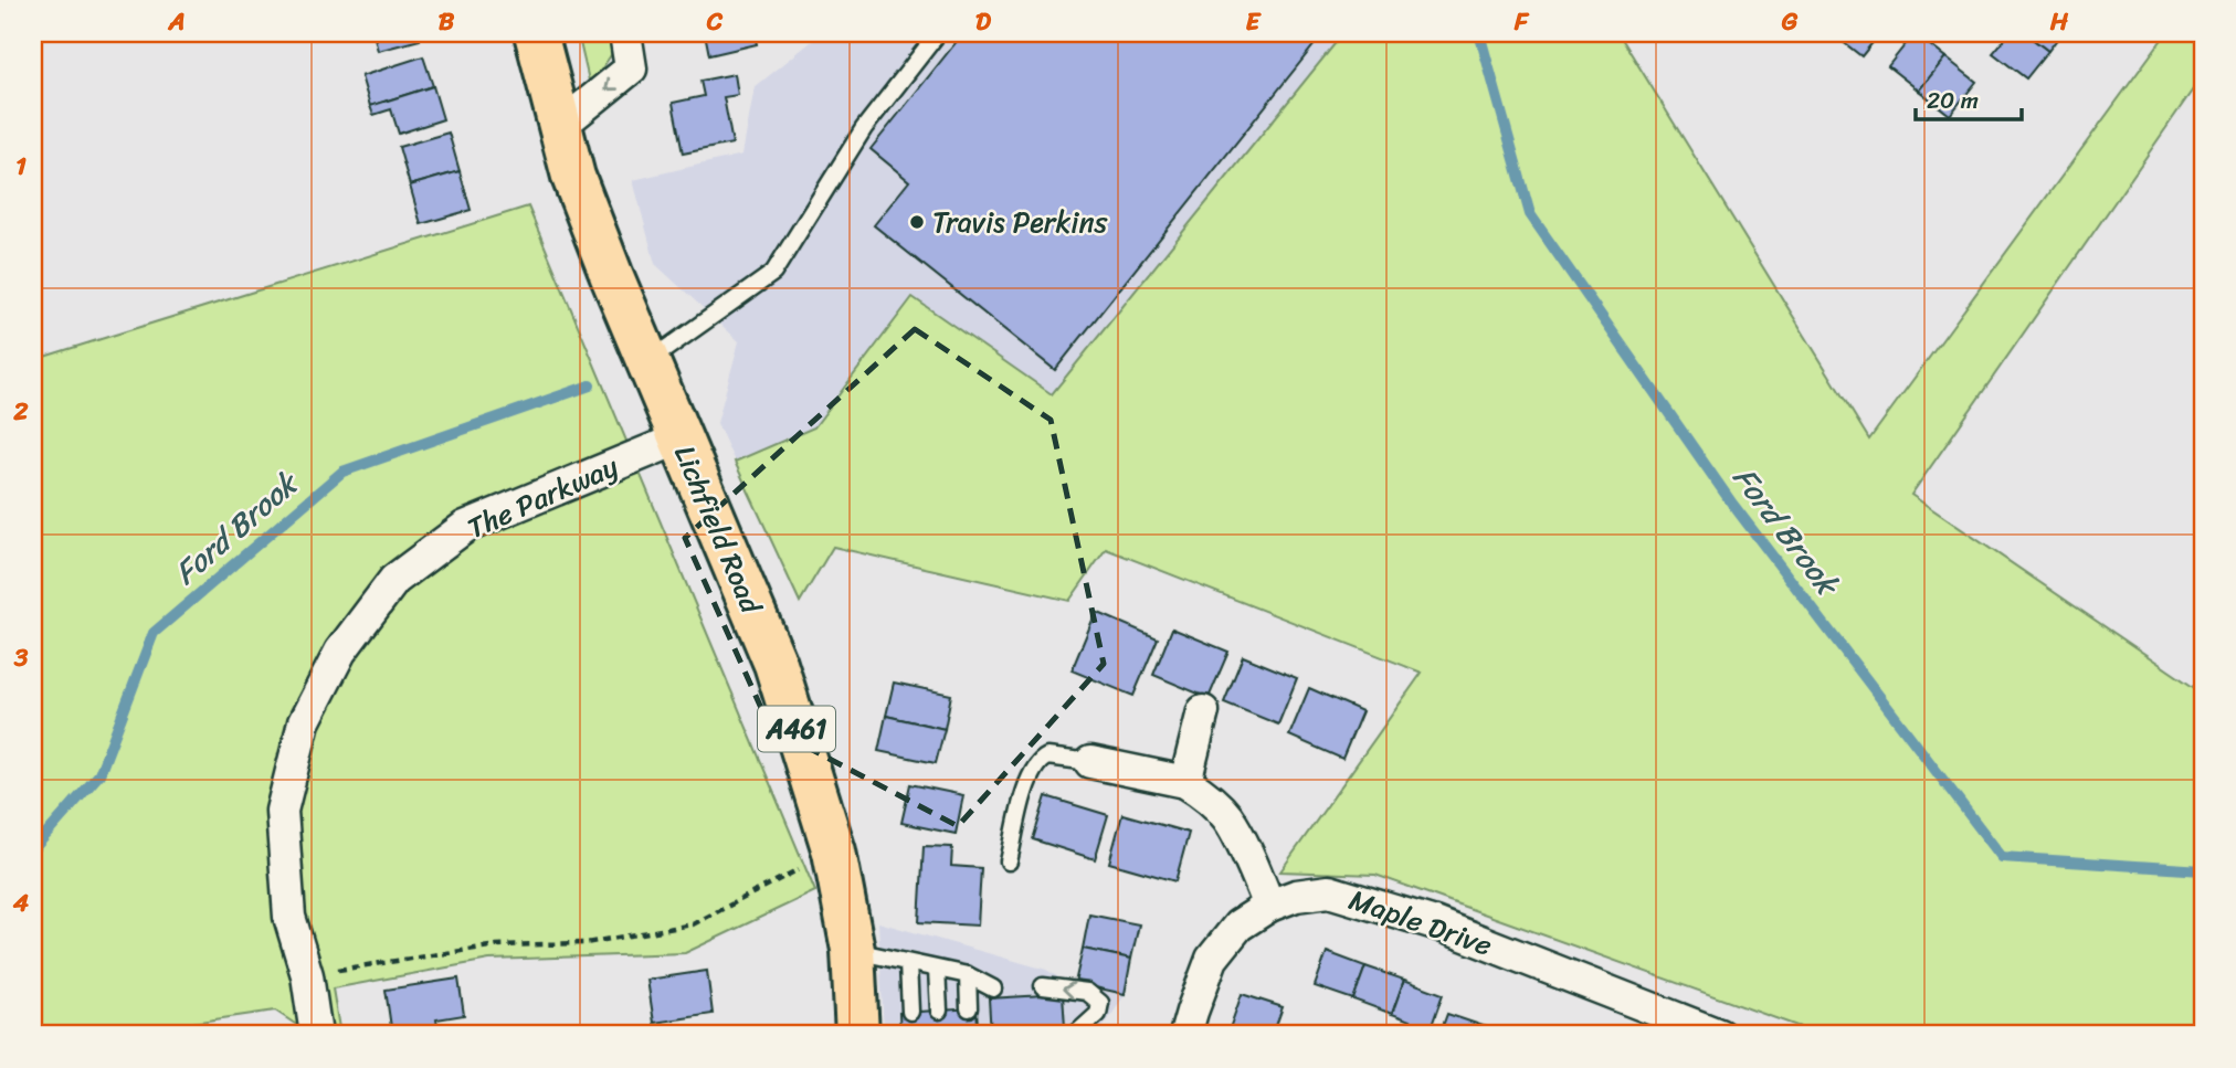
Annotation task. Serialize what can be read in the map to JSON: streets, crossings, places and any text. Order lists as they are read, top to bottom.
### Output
{
  "streets": {
    "highway": ["Lichfield Road", "A461"],
    "street": ["The Parkway", "Maple Drive"]
  },
  "crossings": [
    ["The Parkway", "Lichfield Road"]
  ],
  "water": ["Ford Brook"],
  "places": ["Travis Perkins"],
  "scale_bar": "20 m",
  "grid": {
    "columns": [
      "A",
      "B",
      "C",
      "D",
      "E",
      "F",
      "G",
      "H"
    ],
    "rows": [
      "1",
      "2",
      "3",
      "4"
    ]
  }
}
